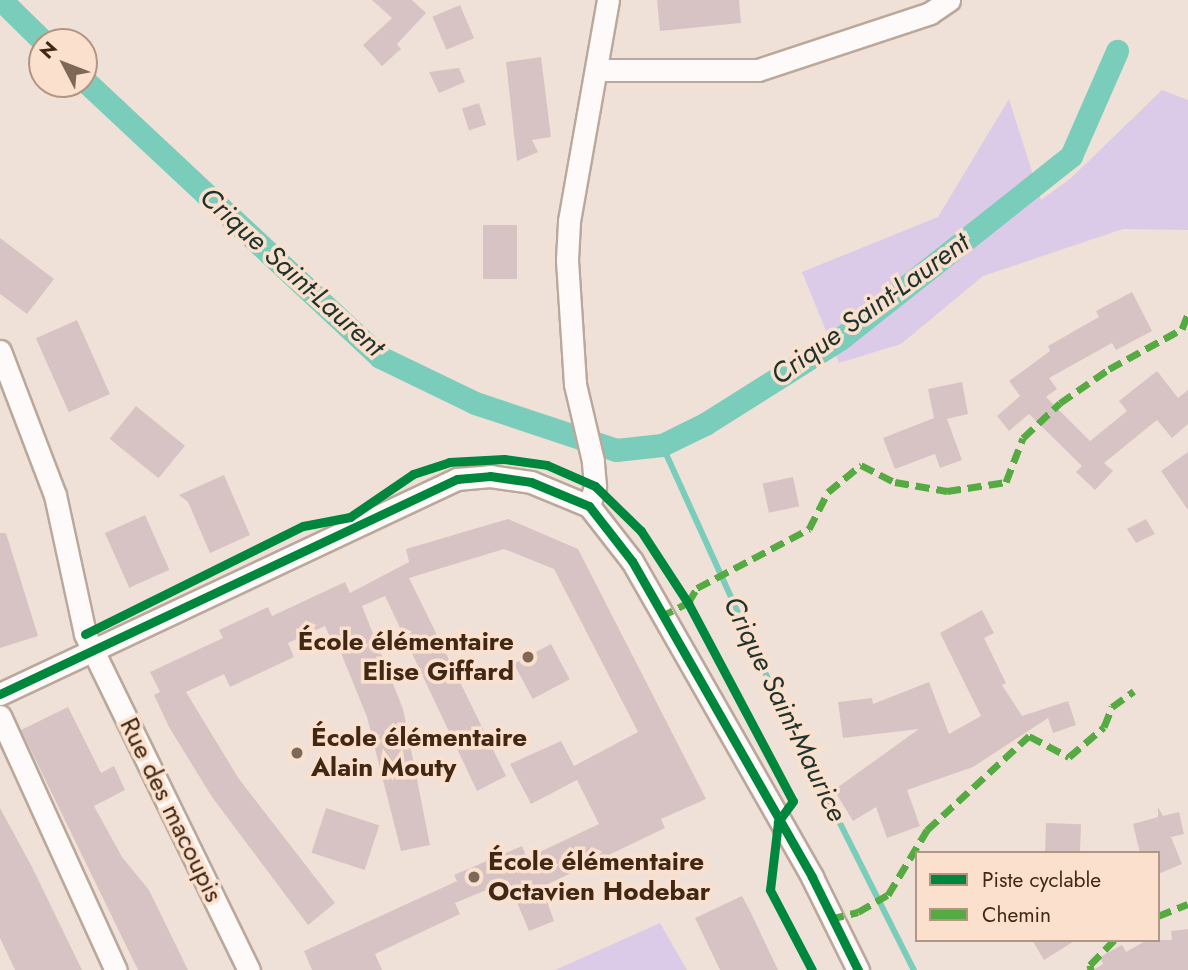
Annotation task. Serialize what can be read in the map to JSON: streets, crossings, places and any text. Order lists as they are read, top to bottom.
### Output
{
  "streets": {
    "street": ["Rue des macoupis"]
  },
  "water": ["Crique Saint-Laurent", "Crique Saint-Maurice"],
  "places": ["École élémentaire Elise Giffard", "École élémentaire Alain Mouty", "École élémentaire Octavien Hodebar"],
  "legend": ["Piste cyclable", "Chemin"],
  "north": "top left"
}
